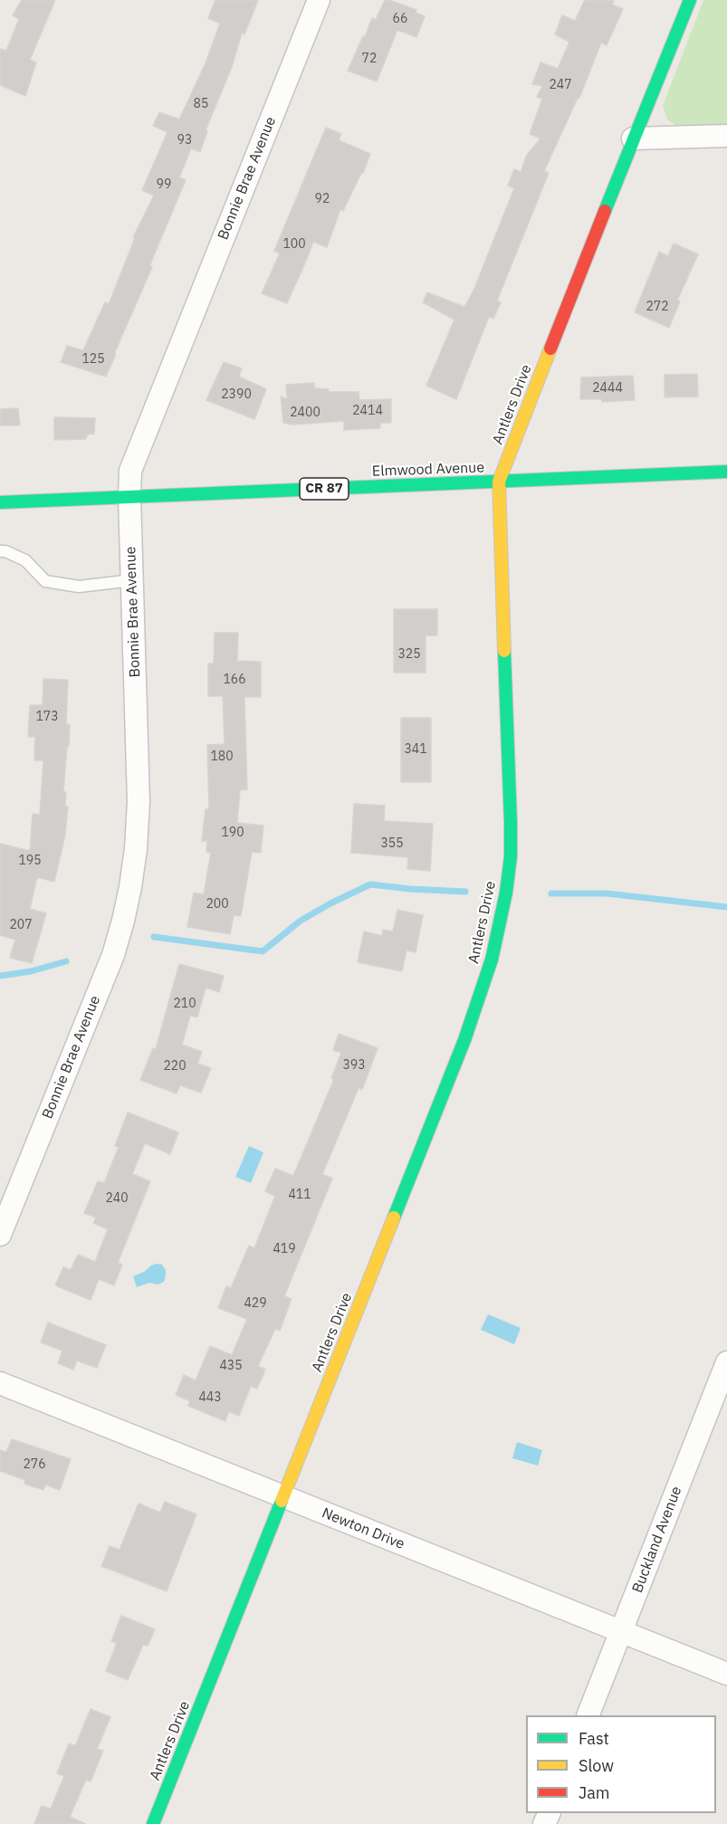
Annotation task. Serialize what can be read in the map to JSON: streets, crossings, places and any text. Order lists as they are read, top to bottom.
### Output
{
  "streets": {
    "street": [
      "Bonnie Brae Avenue",
      "Antlers Drive",
      "Elmwood Avenue",
      "CR 87",
      "Newton Drive",
      "Buckland Avenue"
    ]
  },
  "crossings": [
    ["Bonnie Brae Avenue", "Elmwood Avenue"],
    ["Antlers Drive", "Elmwood Avenue"],
    ["Antlers Drive", "Newton Drive"],
    ["Newton Drive", "Buckland Avenue"]
  ],
  "house_numbers": [
    "66",
    "72",
    "247",
    "85",
    "93",
    "99",
    "92",
    "100",
    "272",
    "125",
    "2444",
    "2390",
    "2414",
    "2400",
    "325",
    "166",
    "173",
    "341",
    "180",
    "190",
    "355",
    "195",
    "200",
    "207",
    "210",
    "393",
    "220",
    "411",
    "240",
    "419",
    "429",
    "435",
    "443",
    "276"
  ],
  "legend": ["Fast", "Slow", "Jam"]
}
